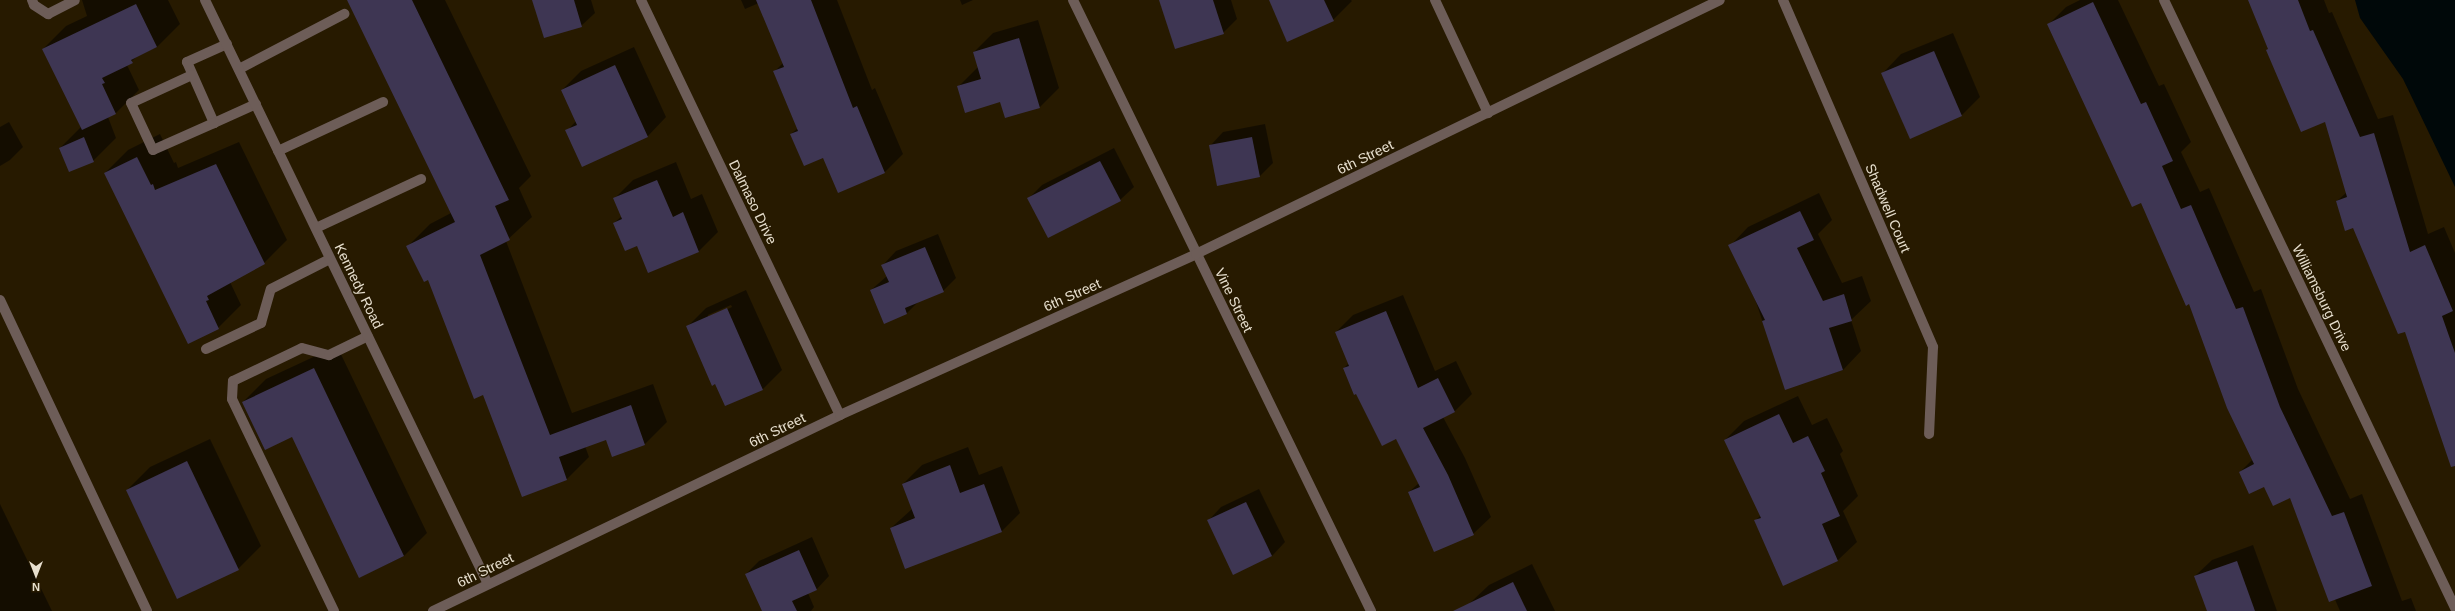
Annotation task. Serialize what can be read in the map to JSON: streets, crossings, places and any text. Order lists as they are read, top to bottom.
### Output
{
  "streets": {
    "street": [
      "6th Street",
      "Dalmaso Drive",
      "Shadwell Court",
      "Kennedy Road",
      "Williamsburg Drive",
      "Vine Street"
    ]
  },
  "crossings": [
    ["6th Street", "Dalmaso Drive"],
    ["6th Street", "Kennedy Road"],
    ["6th Street", "Vine Street"]
  ],
  "north": "bottom"
}
